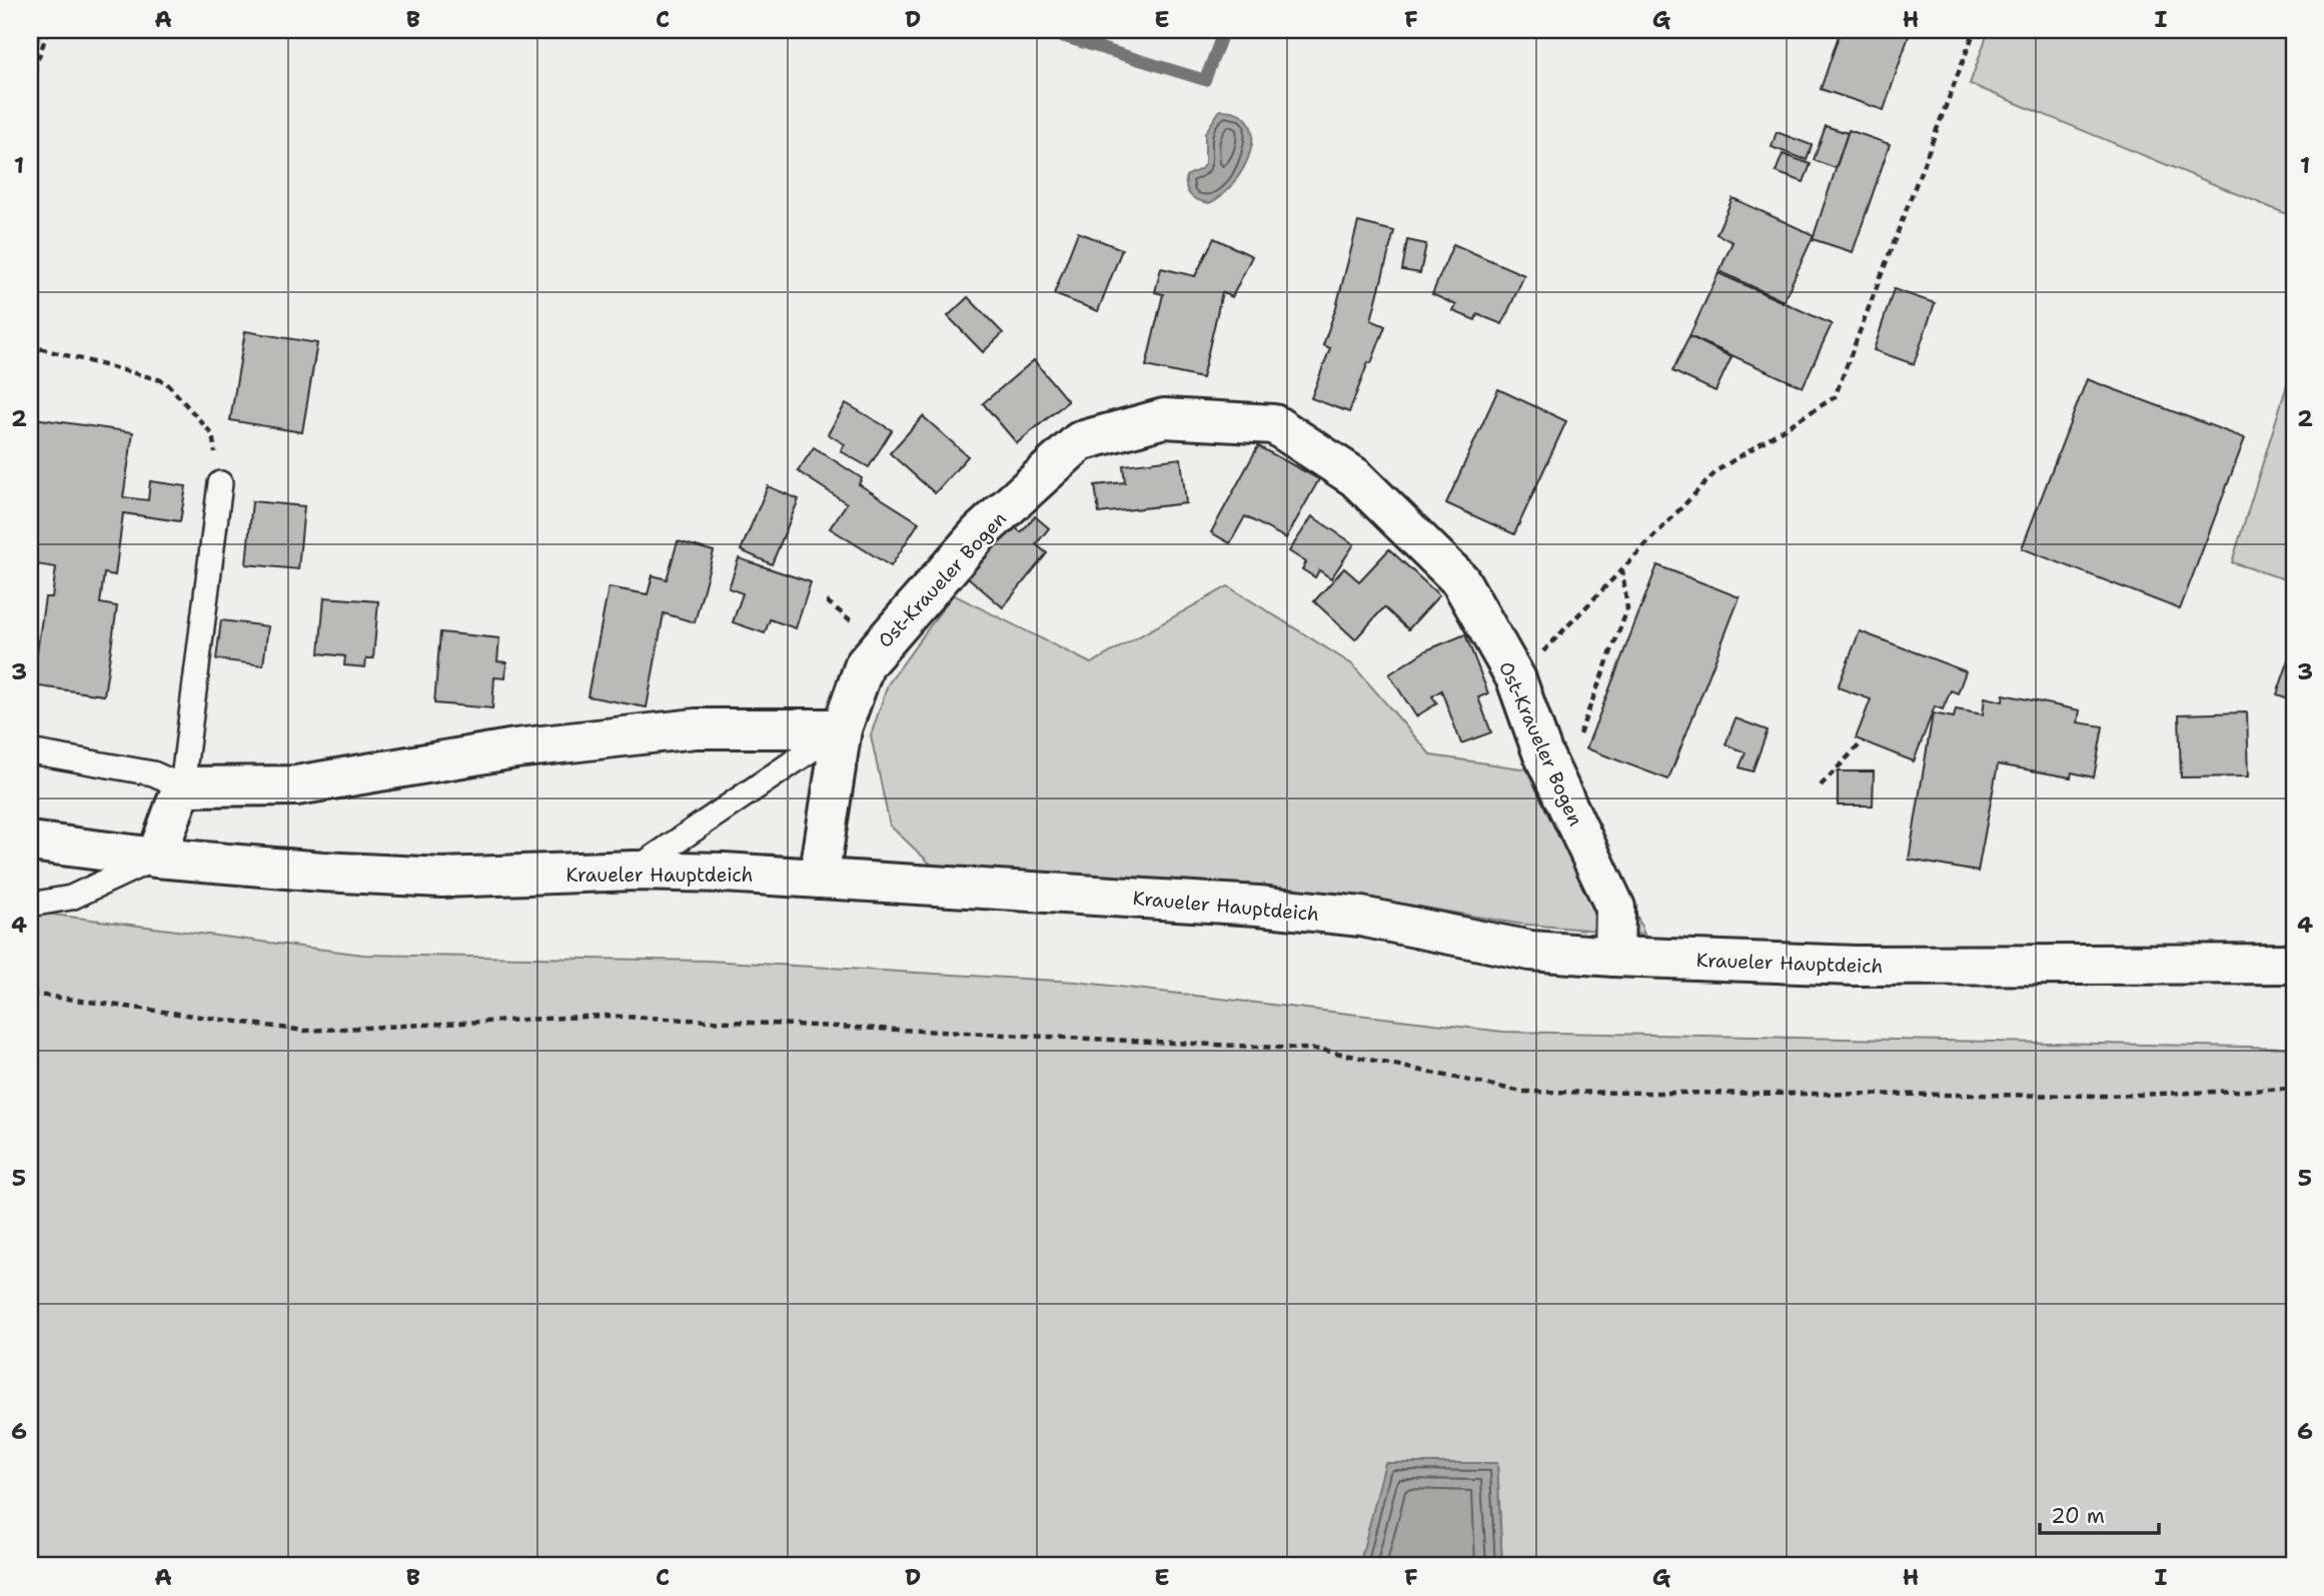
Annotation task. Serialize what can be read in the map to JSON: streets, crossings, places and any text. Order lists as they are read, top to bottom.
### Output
{
  "streets": {
    "street": ["Ost-Kraueler Bogen", "Kraueler Hauptdeich"]
  },
  "crossings": [
    ["Ost-Kraueler Bogen", "Kraueler Hauptdeich"]
  ],
  "scale_bar": "20 m",
  "grid": {
    "columns": [
      "A",
      "B",
      "C",
      "D",
      "E",
      "F",
      "G",
      "H",
      "I"
    ],
    "rows": [
      "1",
      "2",
      "3",
      "4",
      "5",
      "6"
    ]
  }
}
